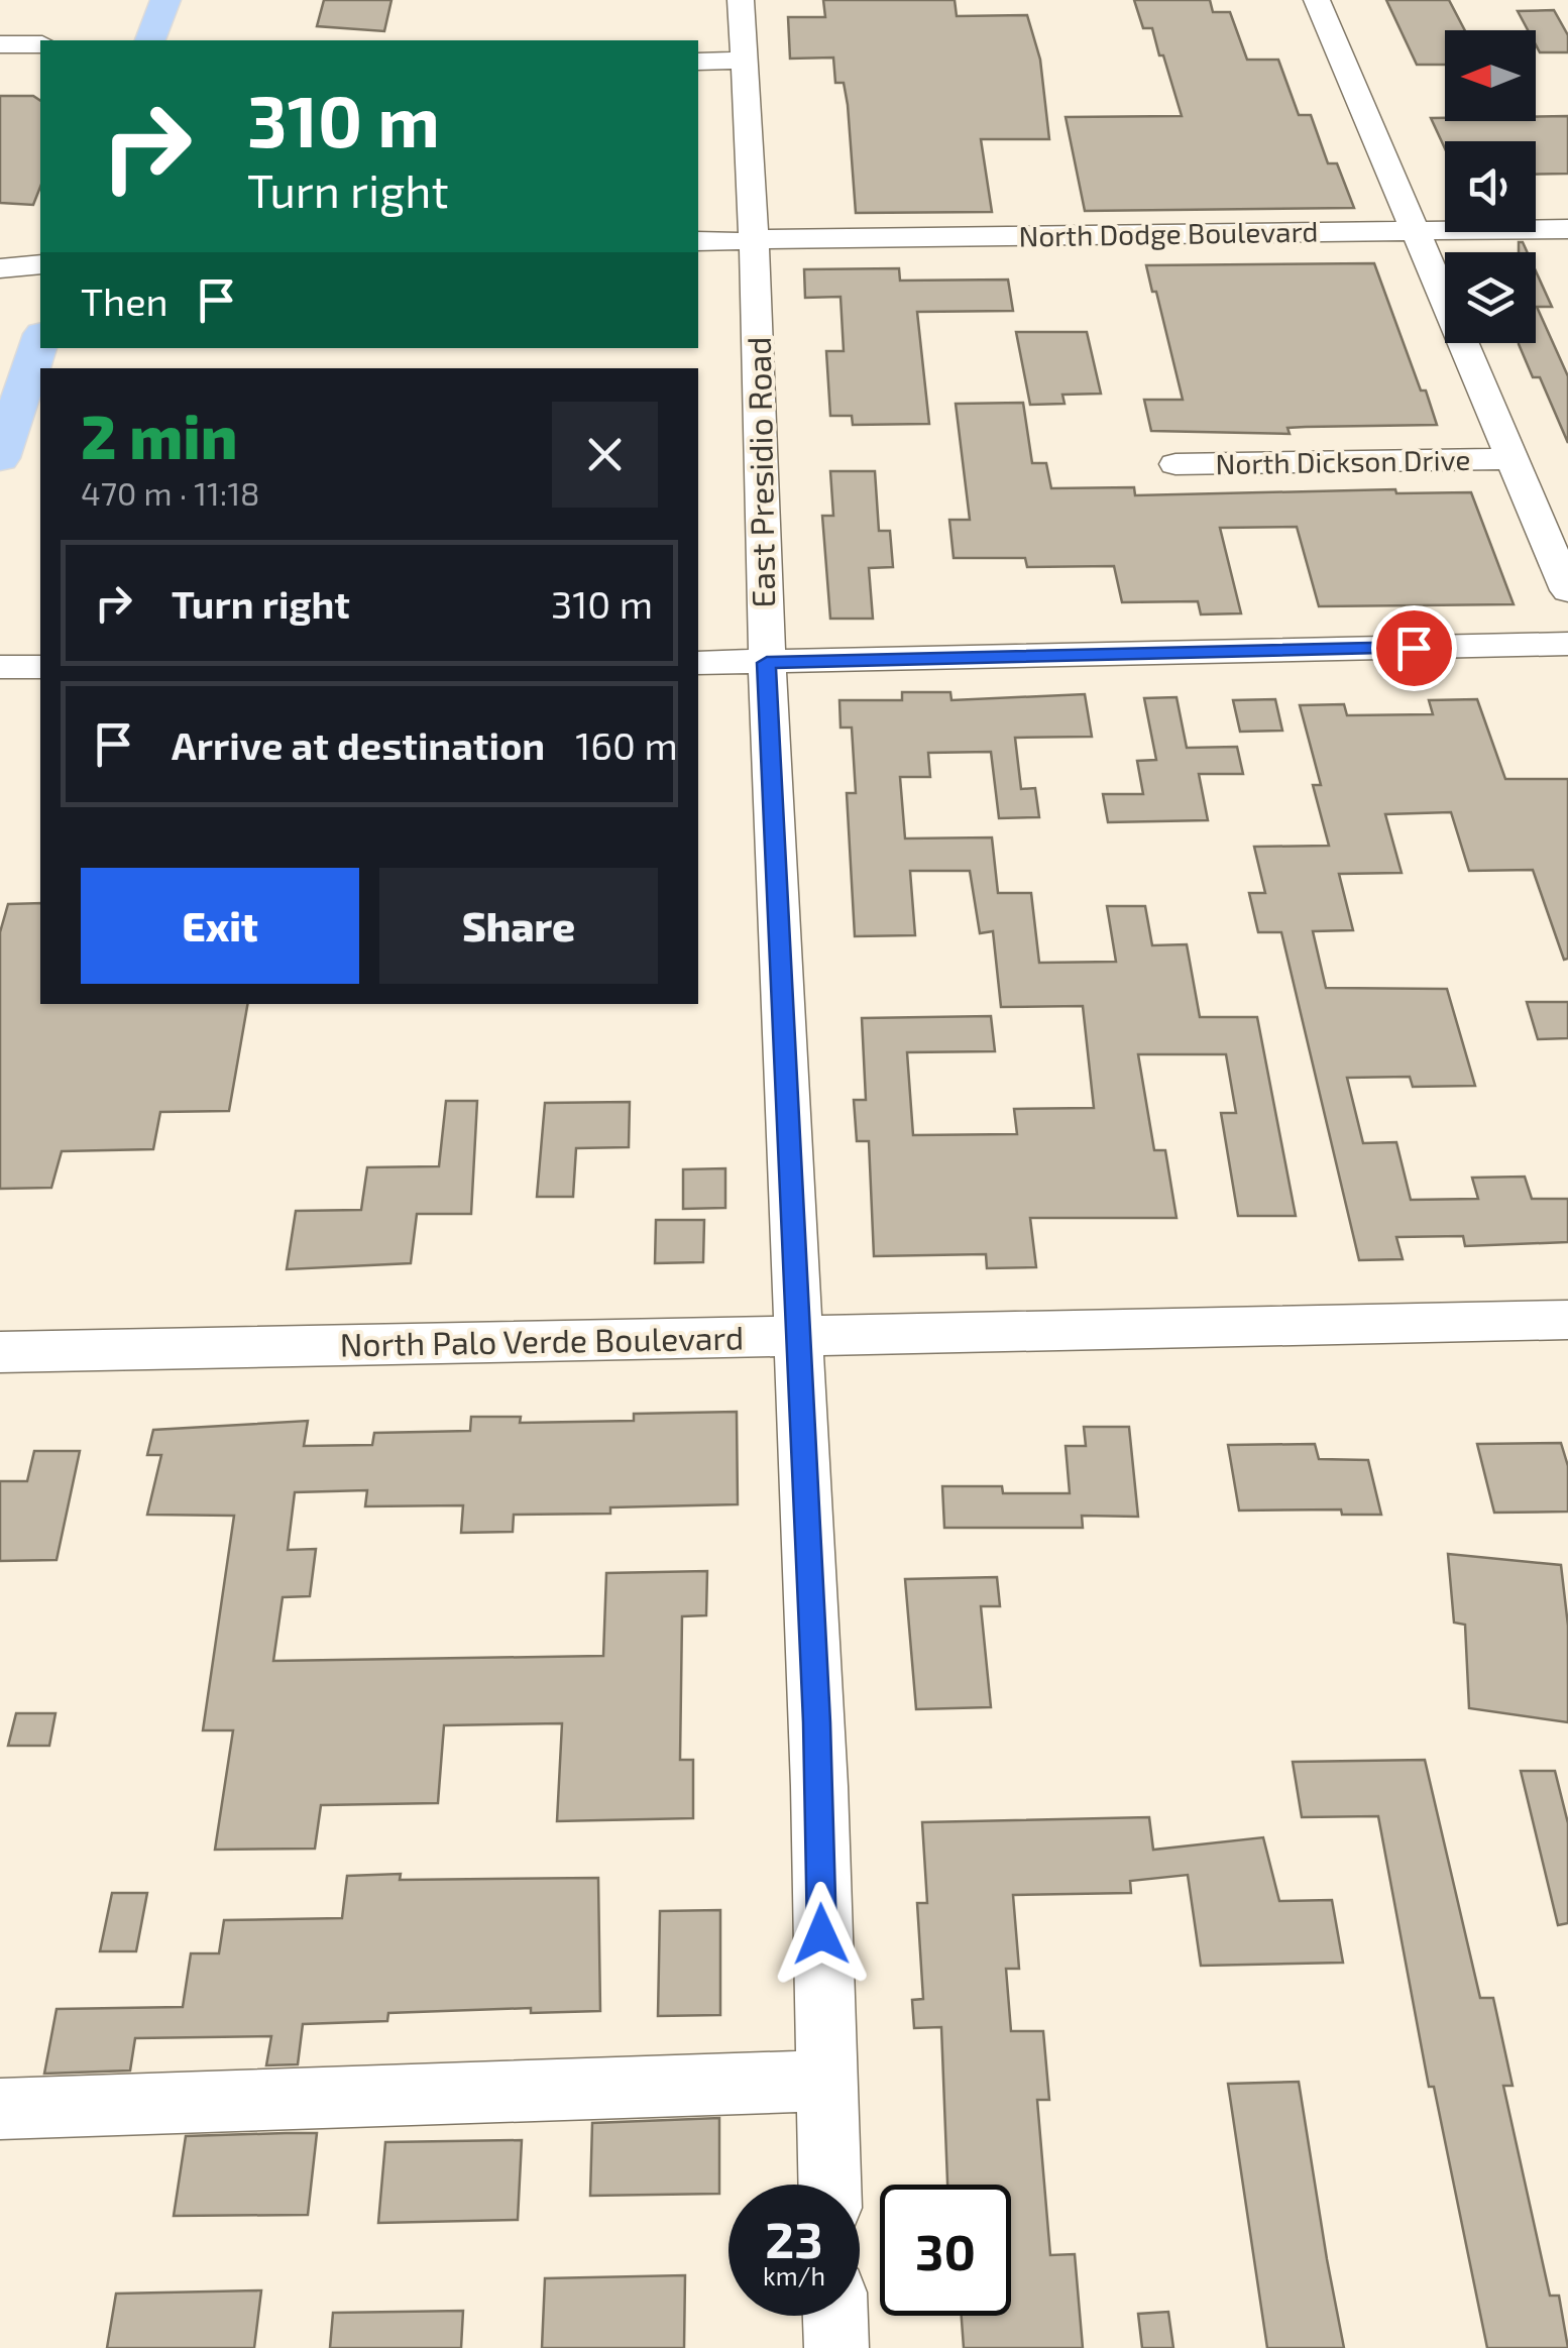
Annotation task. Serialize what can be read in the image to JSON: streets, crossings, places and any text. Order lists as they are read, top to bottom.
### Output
{
  "streets": {
    "street": [
      "North Dodge Boulevard",
      "North Dickson Drive",
      "East Presidio Road",
      "North Palo Verde Boulevard"
    ]
  },
  "crossings": [
    ["North Dodge Boulevard", "East Presidio Road"],
    ["East Presidio Road", "North Palo Verde Boulevard"]
  ],
  "north": "left",
  "page": {
    "turn": ["310 m", "Turn right"],
    "then": "Then",
    "heading": ["2 min", "470 m · 11:18"],
    "list": [
      {
        "name": "Turn right",
        "value": "310 m"
      },
      {
        "name": "Arrive at destination",
        "value": "160 m"
      }
    ],
    "buttons": ["Exit", "Share"],
    "speed": "23 km/h",
    "limit": "30"
  }
}
